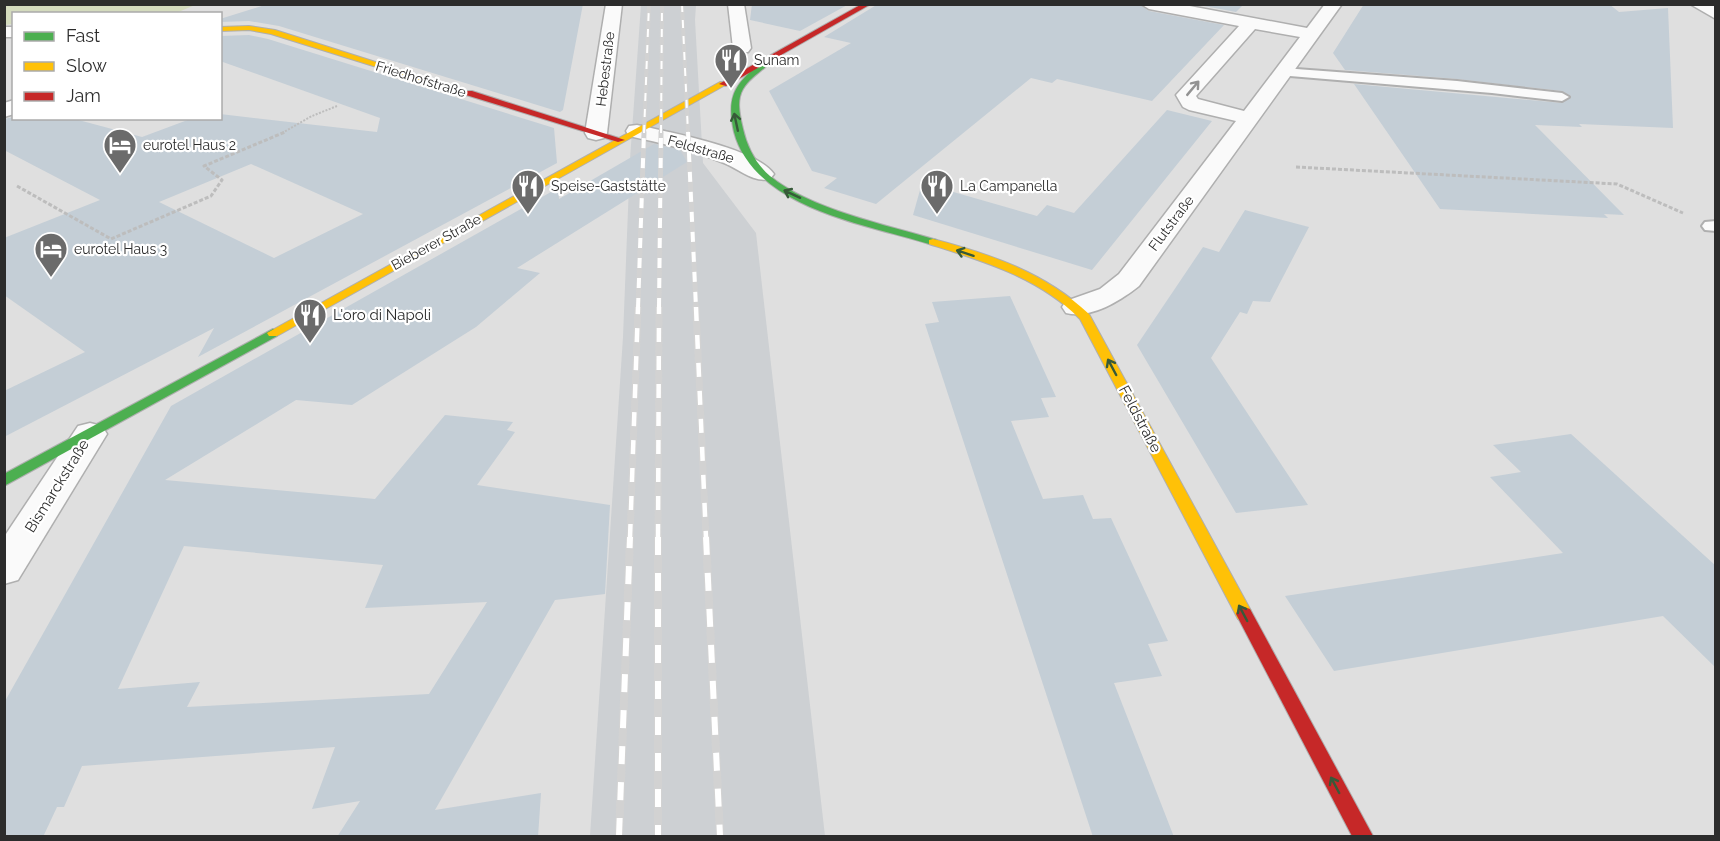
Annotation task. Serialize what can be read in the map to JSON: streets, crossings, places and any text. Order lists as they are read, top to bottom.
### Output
{
  "streets": {
    "street": [
      "Hebestraße",
      "Friedhofstraße",
      "Feldstraße",
      "Flutstraße",
      "Bieberer Straße",
      "Bismarckstraße"
    ]
  },
  "crossings": [
    ["Hebestraße", "Friedhofstraße"],
    ["Friedhofstraße", "Feldstraße"],
    ["Friedhofstraße", "Bieberer Straße"],
    ["Feldstraße", "Flutstraße"],
    ["Feldstraße", "Bieberer Straße"],
    ["Bieberer Straße", "Bismarckstraße"]
  ],
  "one_way": ["Feldstraße"],
  "places": {
    "restaurant": [
      "Sunam",
      "Speise-Gaststätte",
      "La Campanella",
      "L'oro di Napoli"
    ],
    "hotel": ["eurotel Haus 2", "eurotel Haus 3"]
  },
  "legend": ["Fast", "Slow", "Jam"]
}
